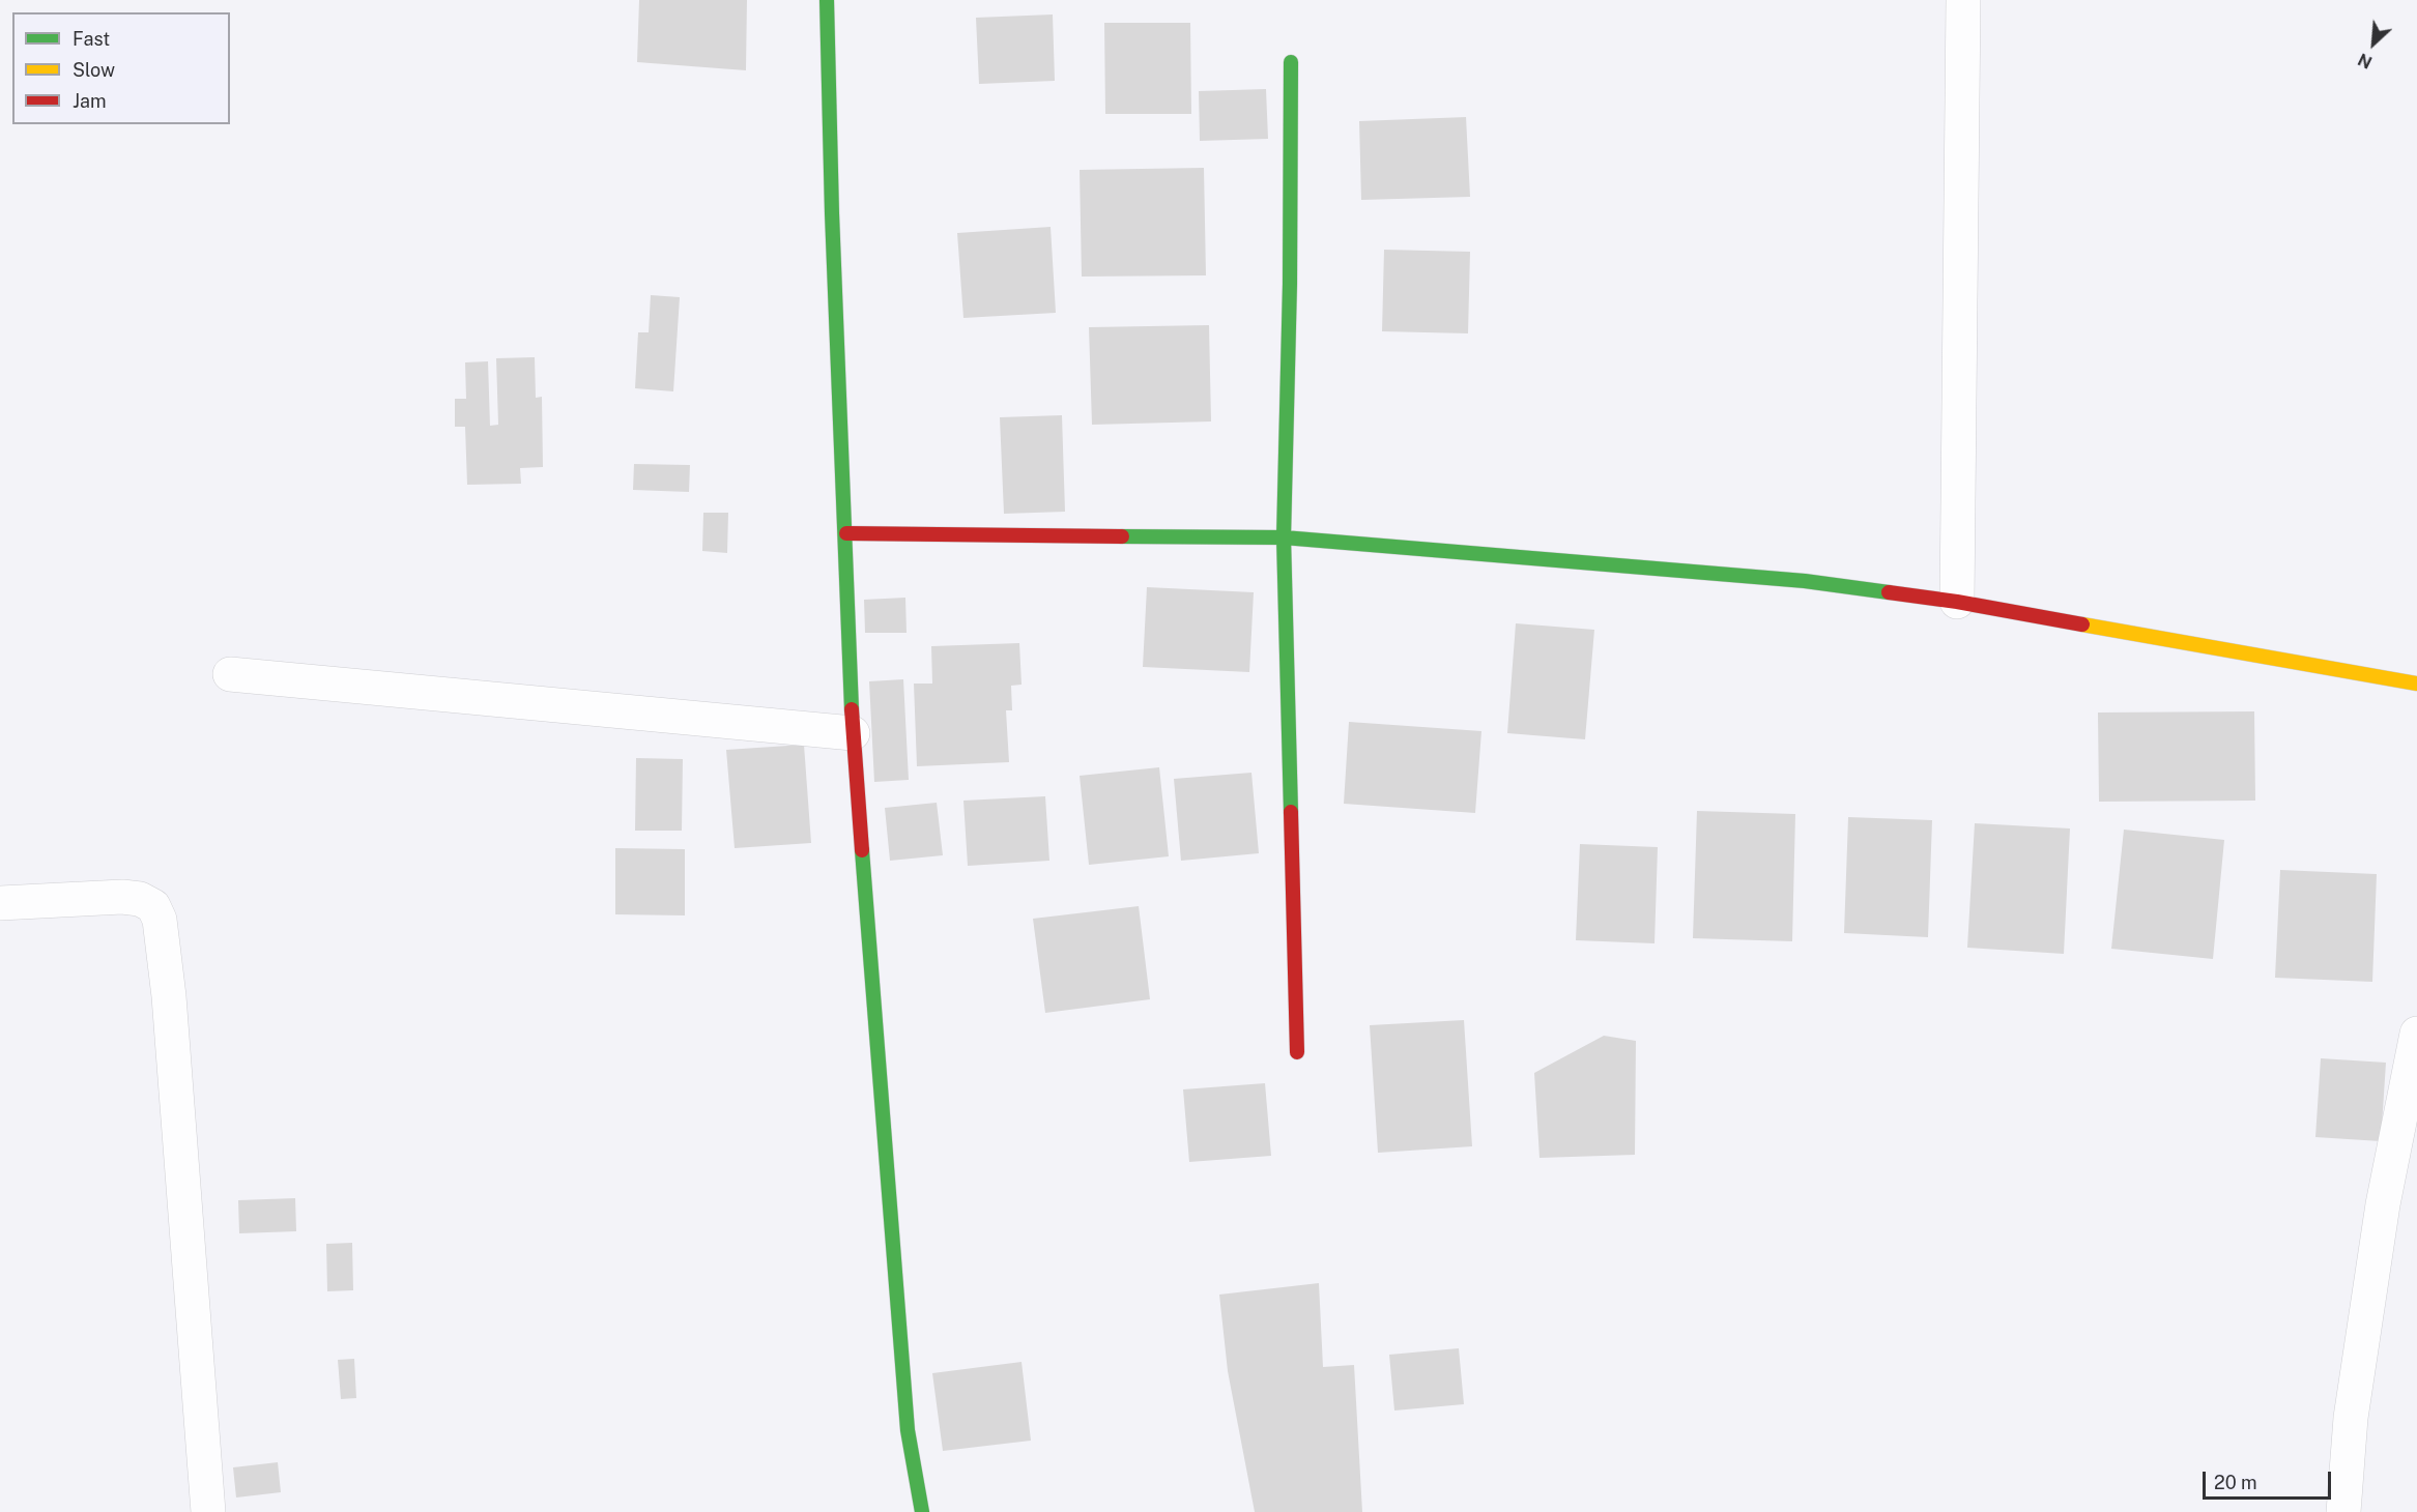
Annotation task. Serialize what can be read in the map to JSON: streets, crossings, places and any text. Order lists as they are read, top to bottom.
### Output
{
  "legend": ["Fast", "Slow", "Jam"],
  "scale_bar": "20 m",
  "north": "bottom left"
}
